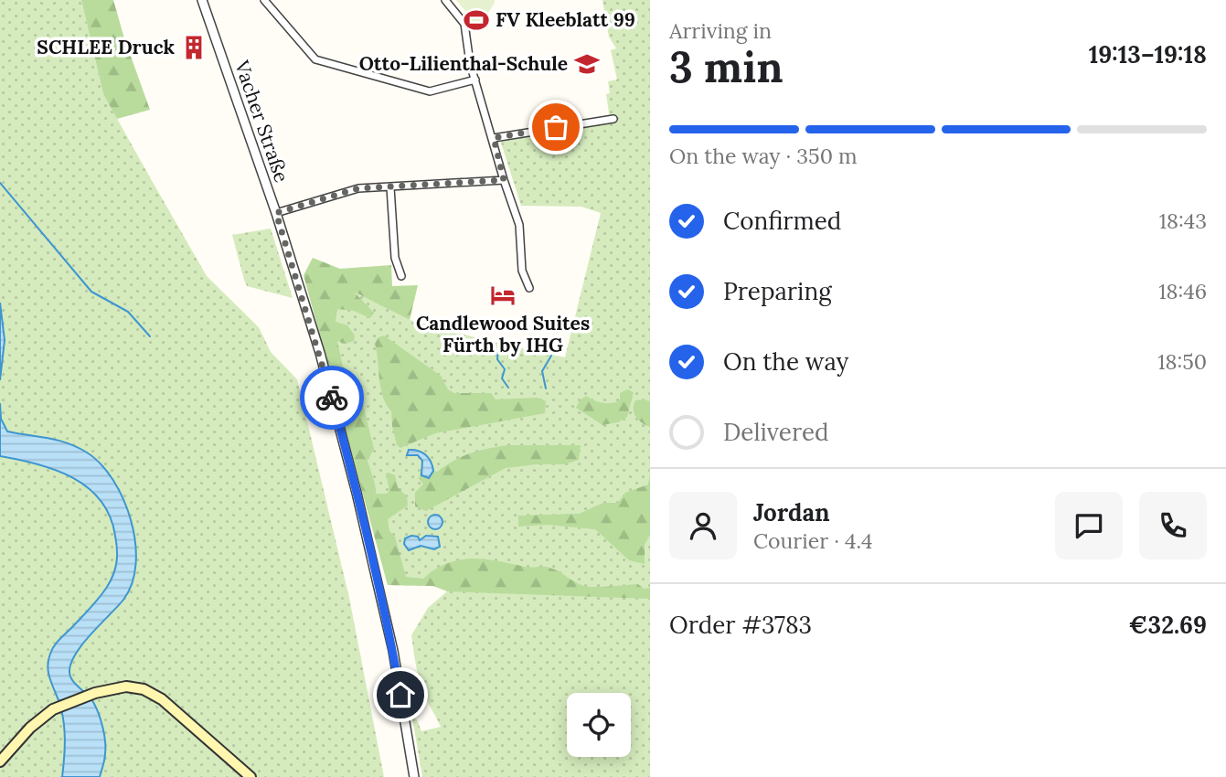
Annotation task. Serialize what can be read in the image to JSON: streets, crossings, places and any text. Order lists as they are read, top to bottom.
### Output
{
  "streets": {
    "street": ["Vacher Straße"]
  },
  "places": {
    "sports": ["FV Kleeblatt 99"],
    "building": ["SCHLEE Druck"],
    "school or university": ["Otto-Lilienthal-Schule"],
    "hotel": ["Candlewood Suites Fürth by IHG"]
  },
  "page": {
    "heading": ["3 min", "Arriving in", "19:13–19:18"],
    "panel": [
      "Jordan",
      "Courier · 4.4",
      "Order #3783",
      "€32.69"
    ],
    "bar": "On the way · 350 m",
    "list": [
      ["Confirmed", "18:43"],
      ["Preparing", "18:46"],
      ["On the way", "18:50"],
      "Delivered"
    ]
  }
}
